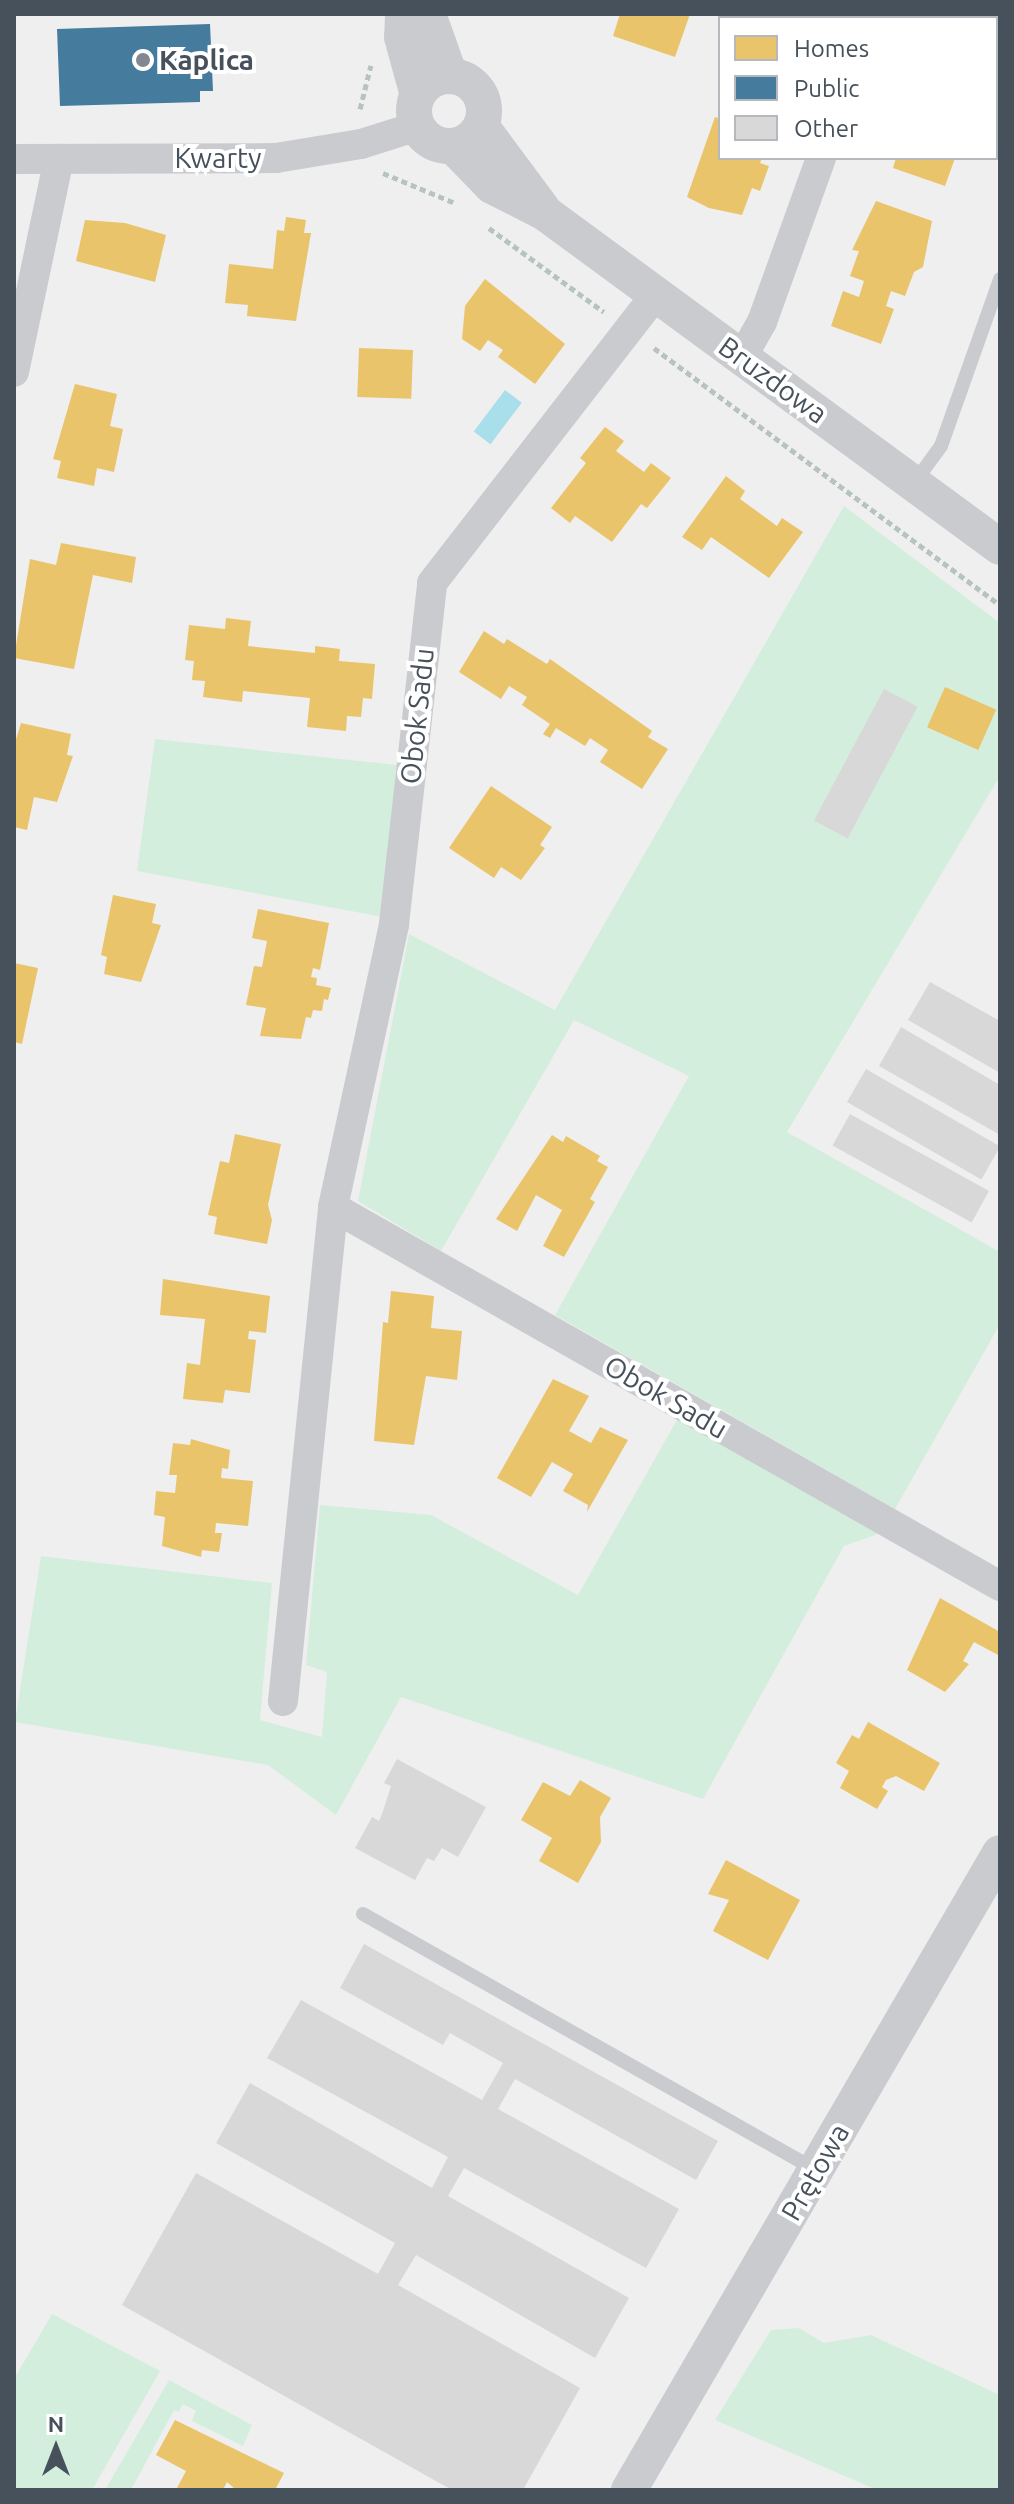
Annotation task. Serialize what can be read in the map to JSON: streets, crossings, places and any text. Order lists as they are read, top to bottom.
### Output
{
  "streets": {
    "street": [
      "Kwarty",
      "Bruzdowa",
      "Obok Sadu",
      "Prętowa"
    ]
  },
  "crossings": [
    ["Kwarty", "Bruzdowa"],
    ["Bruzdowa", "Obok Sadu"]
  ],
  "places": ["Kaplica"],
  "legend": ["Homes", "Public", "Other"],
  "north": "top"
}
